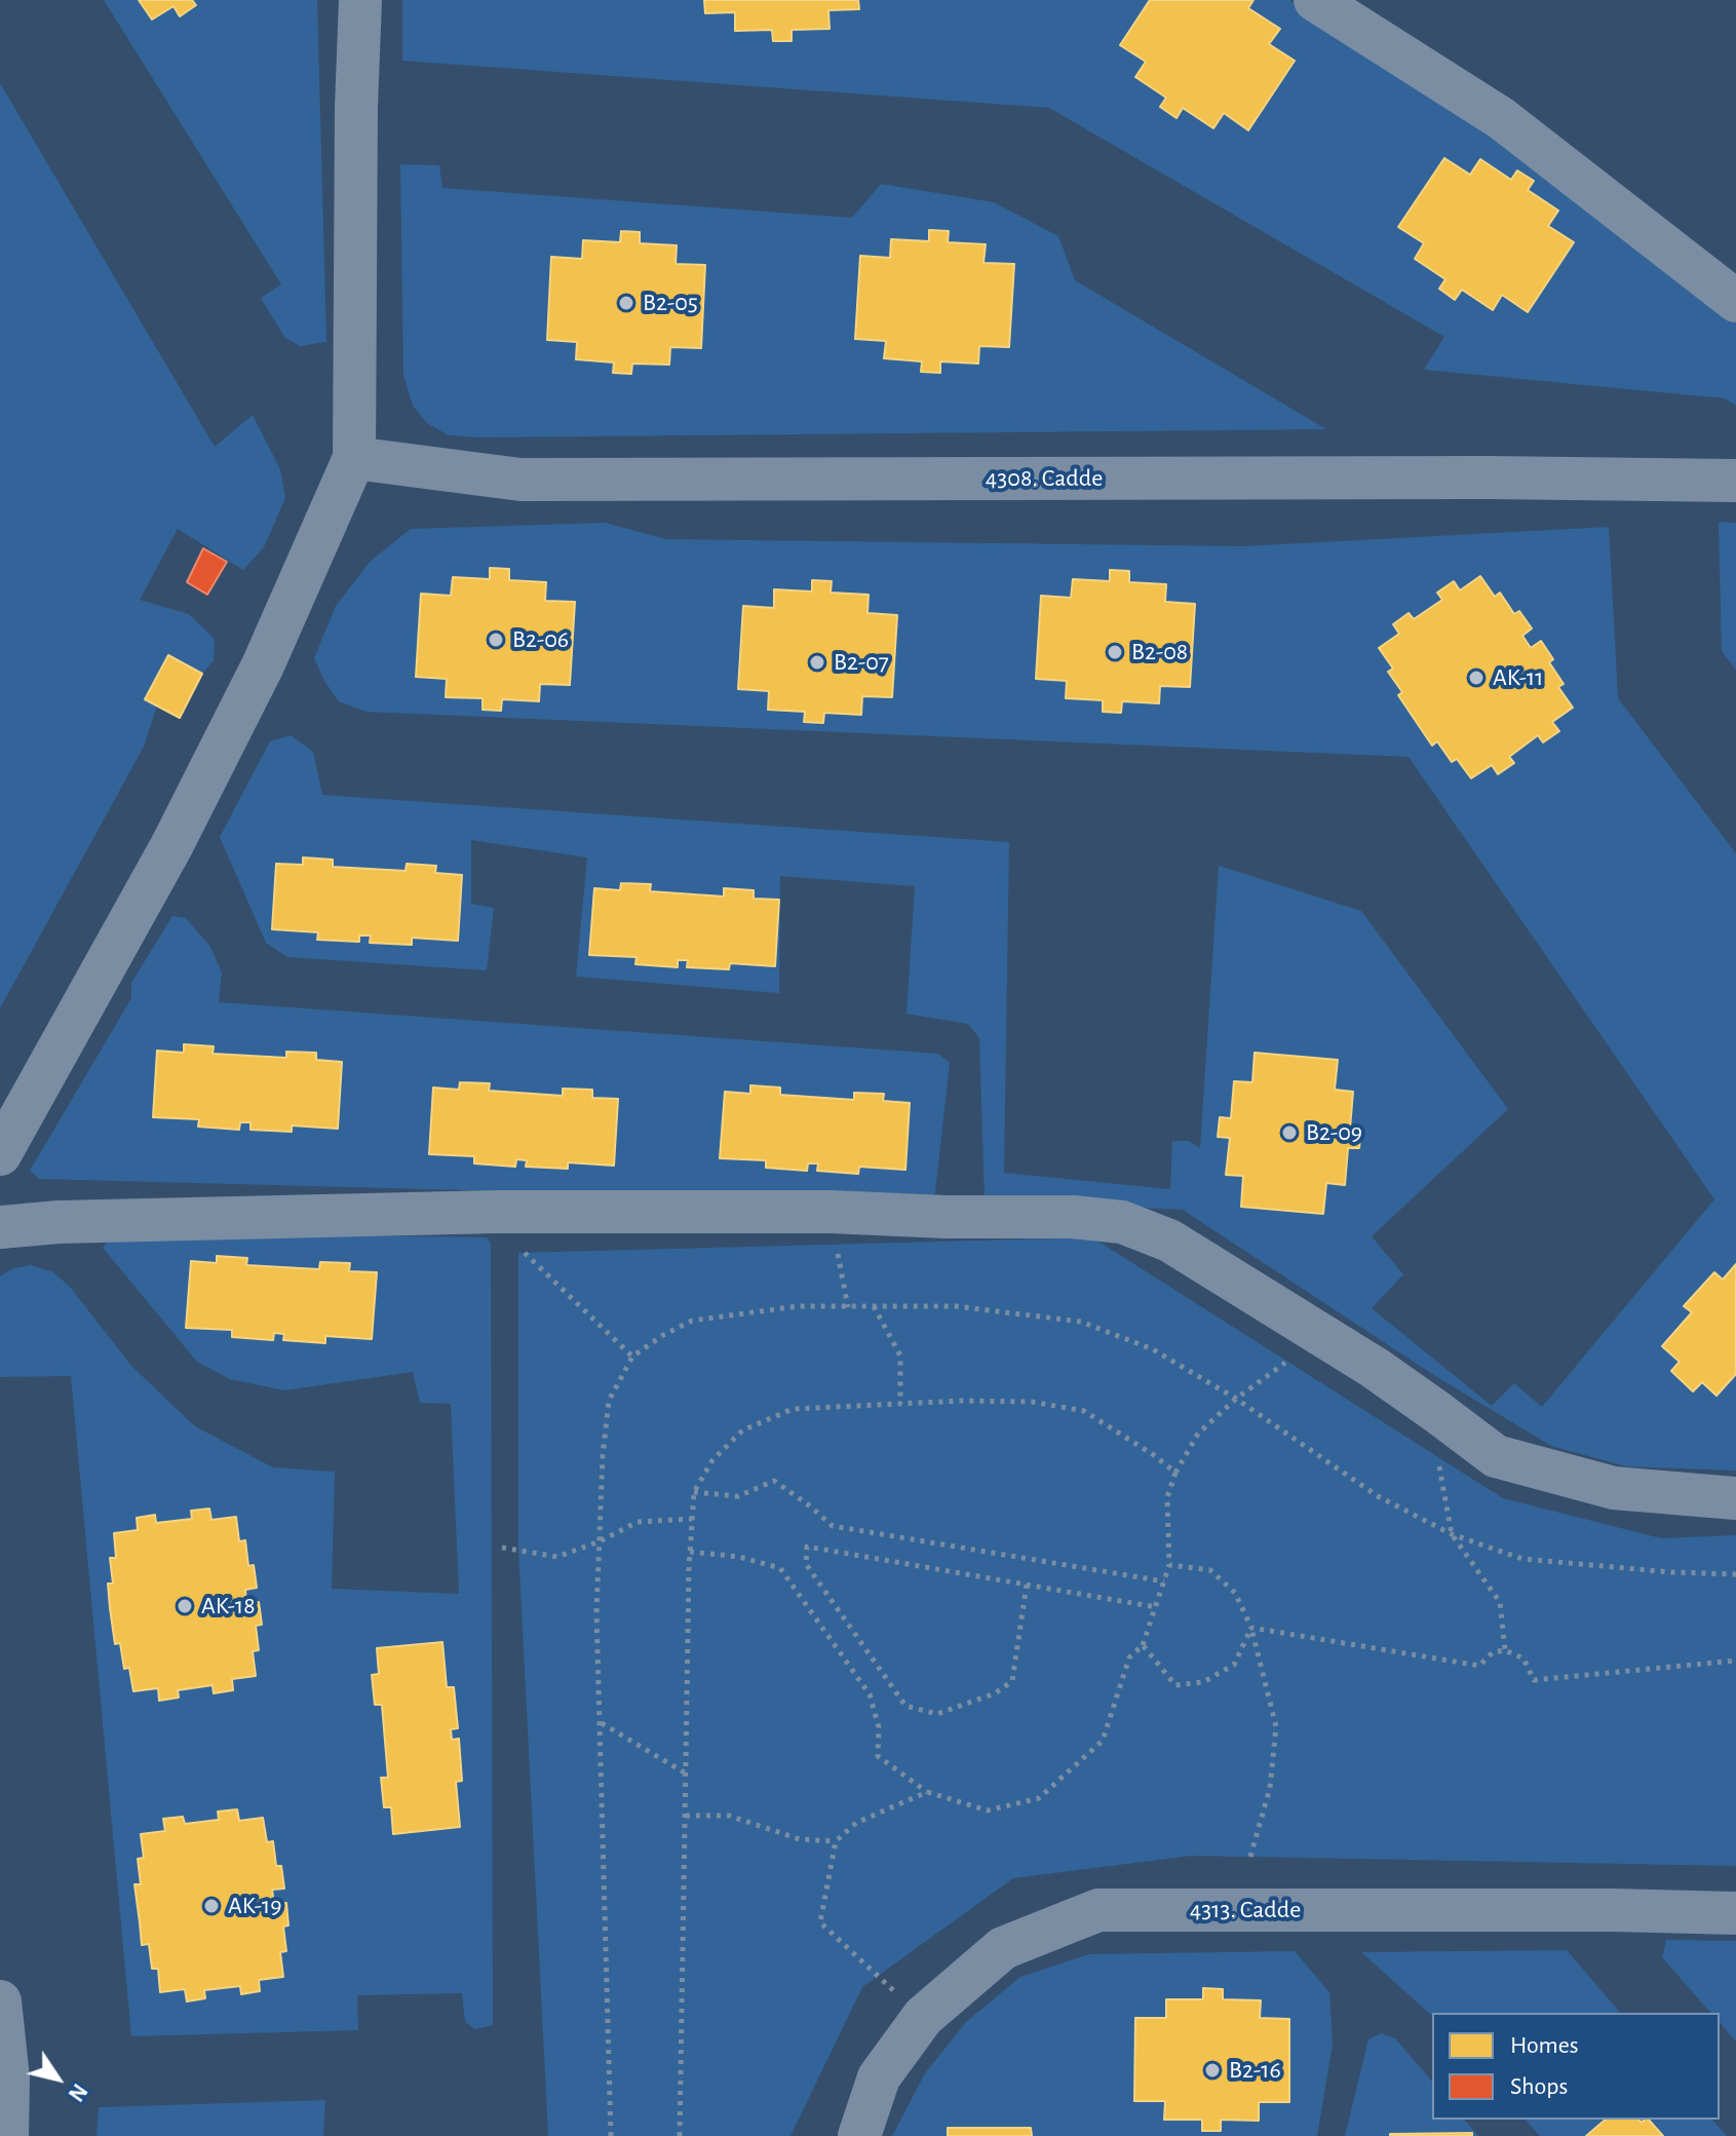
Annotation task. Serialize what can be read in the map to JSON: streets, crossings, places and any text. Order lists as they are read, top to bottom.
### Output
{
  "streets": {
    "street": ["4308. Cadde", "4313. Cadde"]
  },
  "places": [
    "B2-05",
    "B2-06",
    "B2-08",
    "B2-07",
    "AK-11",
    "B2-09",
    "AK-18",
    "AK-19",
    "B2-16"
  ],
  "legend": ["Homes", "Shops"],
  "north": "bottom right"
}
